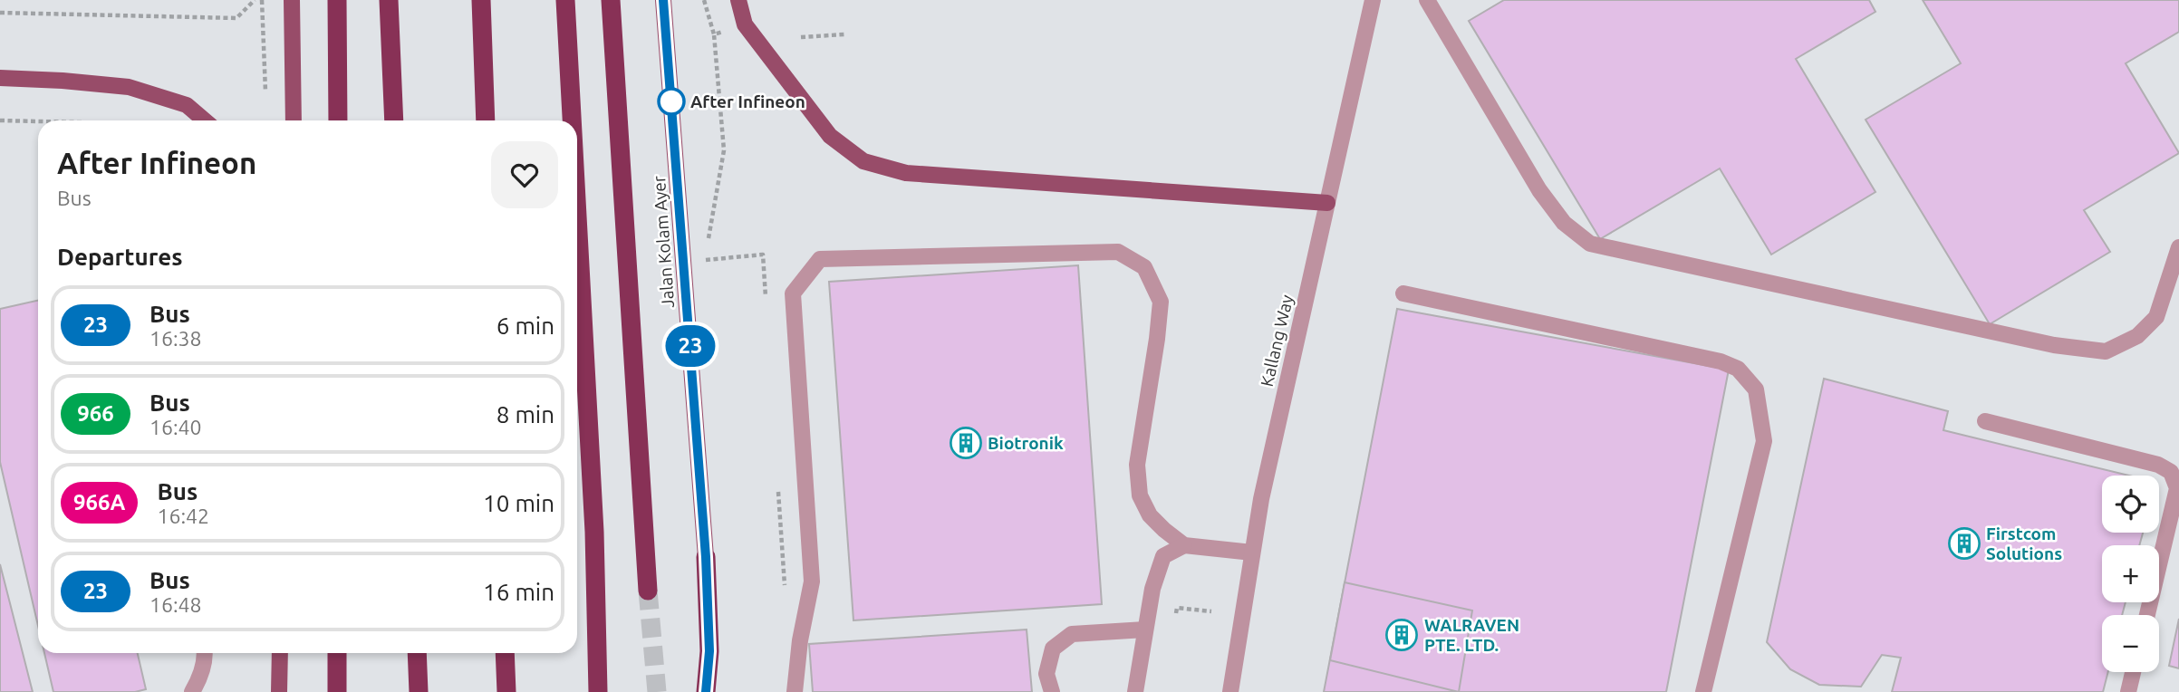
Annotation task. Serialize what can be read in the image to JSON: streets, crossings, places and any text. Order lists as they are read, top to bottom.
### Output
{
  "streets": {
    "main road": ["Jalan Kolam Ayer"],
    "street": ["Kallang Way"]
  },
  "places": {
    "other": ["After Infineon"],
    "building": ["Biotronik", "Firstcom Solutions", "WALRAVEN PTE. LTD."]
  },
  "lines": ["bus line 23"],
  "page": {
    "on_map": "23",
    "heading": [
      ["After Infineon", "Bus"],
      "Departures"
    ],
    "list": [
      {
        "mark": "23",
        "name": "Bus",
        "note": "16:38",
        "value": "6 min"
      },
      {
        "mark": "966",
        "name": "Bus",
        "note": "16:40",
        "value": "8 min"
      },
      {
        "mark": "966A",
        "name": "Bus",
        "note": "16:42",
        "value": "10 min"
      },
      {
        "mark": "23",
        "name": "Bus",
        "note": "16:48",
        "value": "16 min"
      }
    ],
    "map_buttons": ["+", "−"]
  }
}
